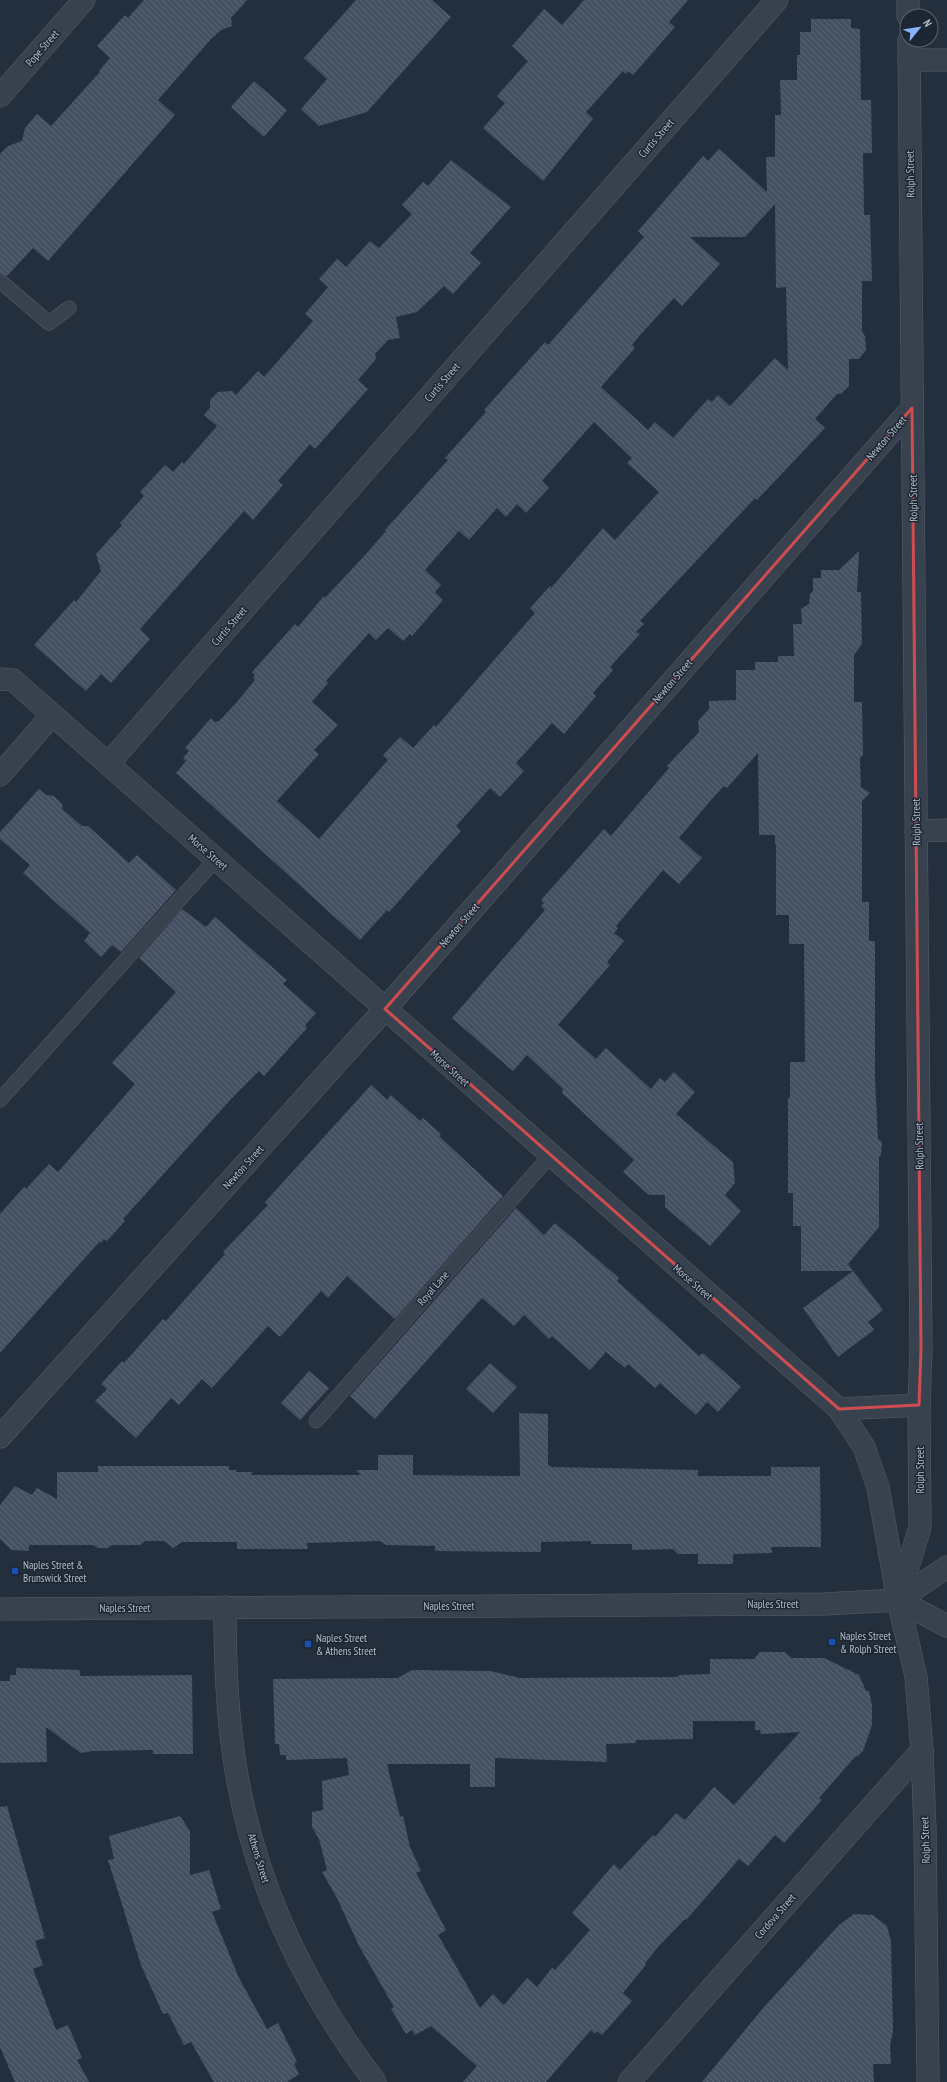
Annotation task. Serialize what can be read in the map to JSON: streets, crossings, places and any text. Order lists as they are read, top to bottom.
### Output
{
  "streets": {
    "street": [
      "Pope Street",
      "Curtis Street",
      "Rolph Street",
      "Newton Street",
      "Morse Street",
      "Naples Street",
      "Athens Street",
      "Cordova Street"
    ],
    "lane": ["Royal Lane"]
  },
  "crossings": [
    ["Curtis Street", "Morse Street"],
    ["Rolph Street", "Newton Street"],
    ["Rolph Street", "Morse Street"],
    ["Rolph Street", "Naples Street"],
    ["Rolph Street", "Cordova Street"],
    ["Newton Street", "Morse Street"],
    ["Morse Street", "Royal Lane"],
    ["Naples Street", "Athens Street"]
  ],
  "places": {
    "transit": ["Naples Street & Brunswick Street", "Naples Street & Rolph Street", "Naples Street & Athens Street"]
  },
  "north": "top right"
}
